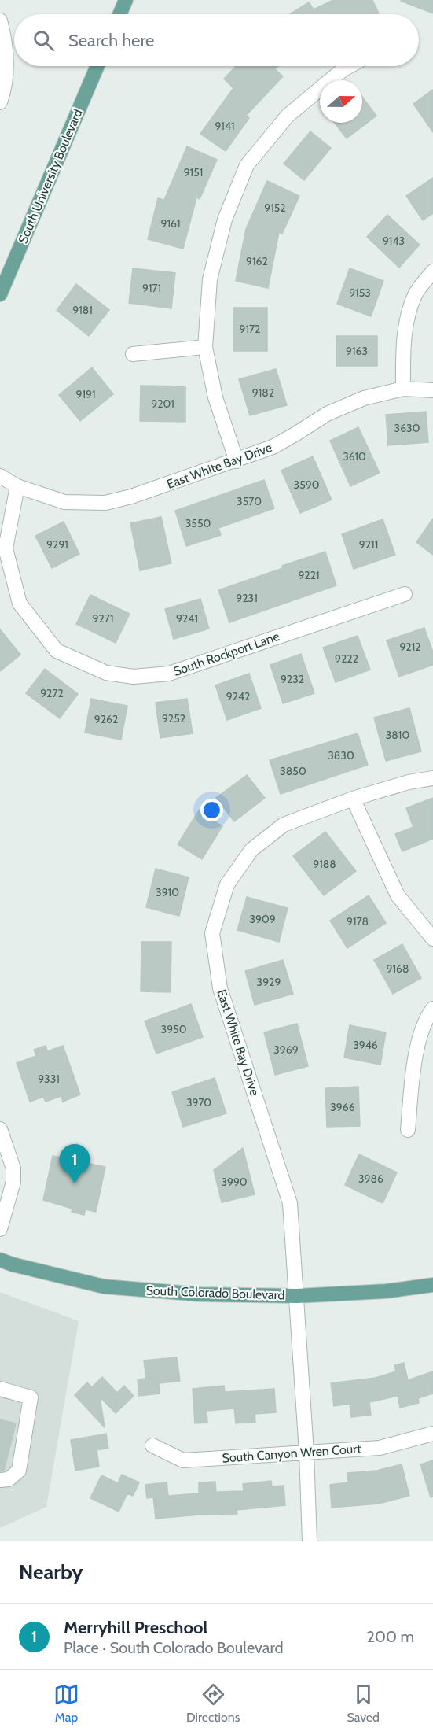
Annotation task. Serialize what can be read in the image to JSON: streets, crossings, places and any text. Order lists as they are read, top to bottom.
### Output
{
  "streets": {
    "main road": ["South University Boulevard", "South Colorado Boulevard"],
    "street": ["East White Bay Drive", "South Rockport Lane", "South Canyon Wren Court"]
  },
  "crossings": [
    ["East White Bay Drive", "South Rockport Lane"],
    ["East White Bay Drive", "South Colorado Boulevard"],
    ["East White Bay Drive", "South Canyon Wren Court"]
  ],
  "house_numbers": [
    "9141",
    "9151",
    "9152",
    "9161",
    "9143",
    "9162",
    "9171",
    "9153",
    "9181",
    "9172",
    "9163",
    "9182",
    "9191",
    "9201",
    "3630",
    "3610",
    "3590",
    "3570",
    "3550",
    "9291",
    "9211",
    "9221",
    "9231",
    "9271",
    "9241",
    "9212",
    "9222",
    "9232",
    "9272",
    "9242",
    "9252",
    "9262",
    "3810",
    "3830",
    "3850",
    "9188",
    "3910",
    "3909",
    "9178",
    "9168",
    "3929",
    "3950",
    "3946",
    "3969",
    "9331",
    "3970",
    "3966",
    "3986",
    "3990"
  ],
  "north": "right",
  "page": {
    "search": "Search here",
    "pins": "1",
    "heading": "Nearby",
    "list": [
      {
        "mark": "1",
        "name": "Merryhill Preschool",
        "note": "Place · South Colorado Boulevard",
        "value": "200 m"
      }
    ],
    "nav": ["Map", "Directions", "Saved"]
  }
}
